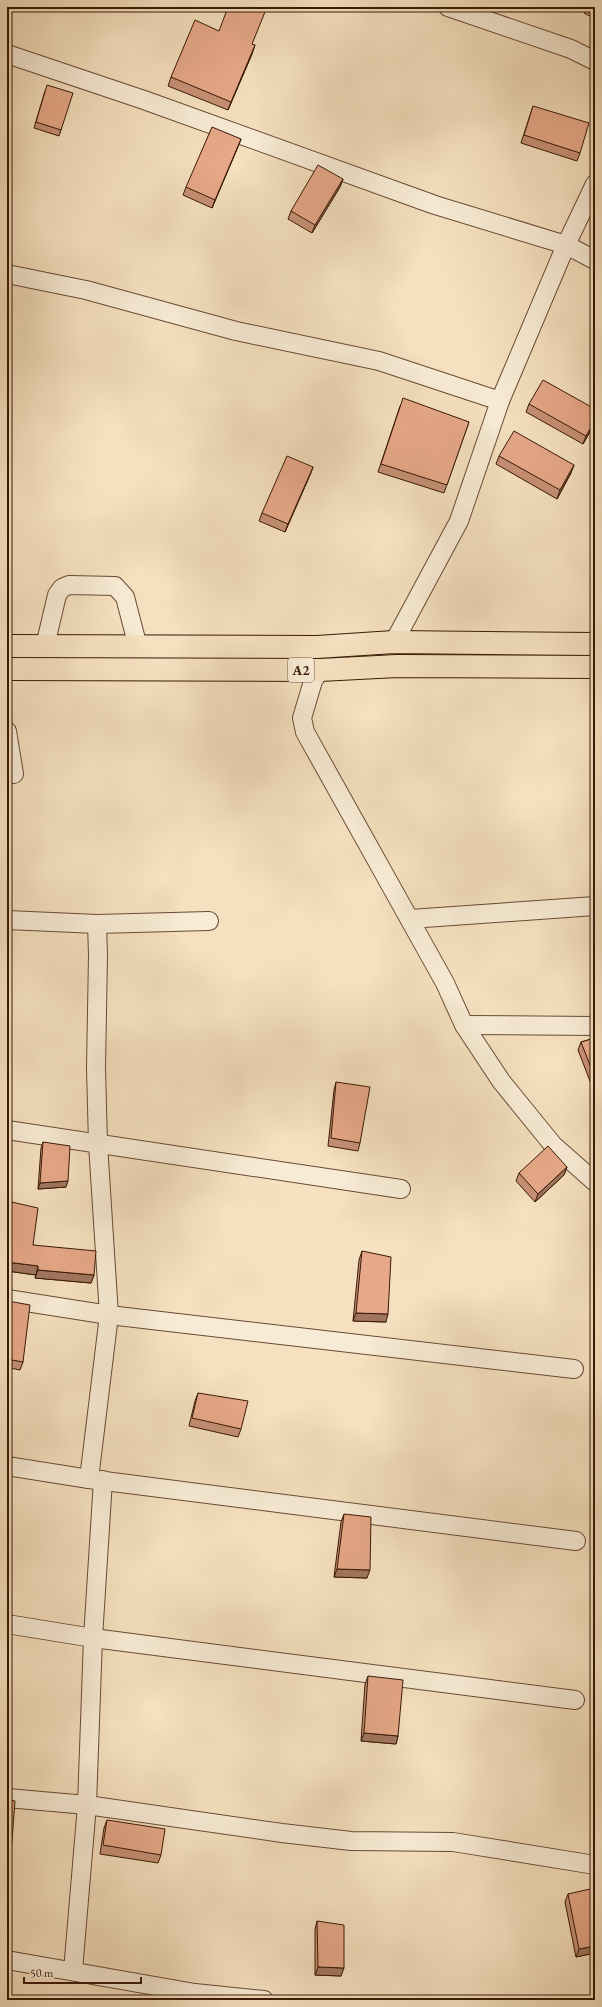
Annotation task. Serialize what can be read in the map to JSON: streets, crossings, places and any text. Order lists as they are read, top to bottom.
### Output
{
  "streets": {
    "highway": ["A2"]
  },
  "scale_bar": "50 m"
}
